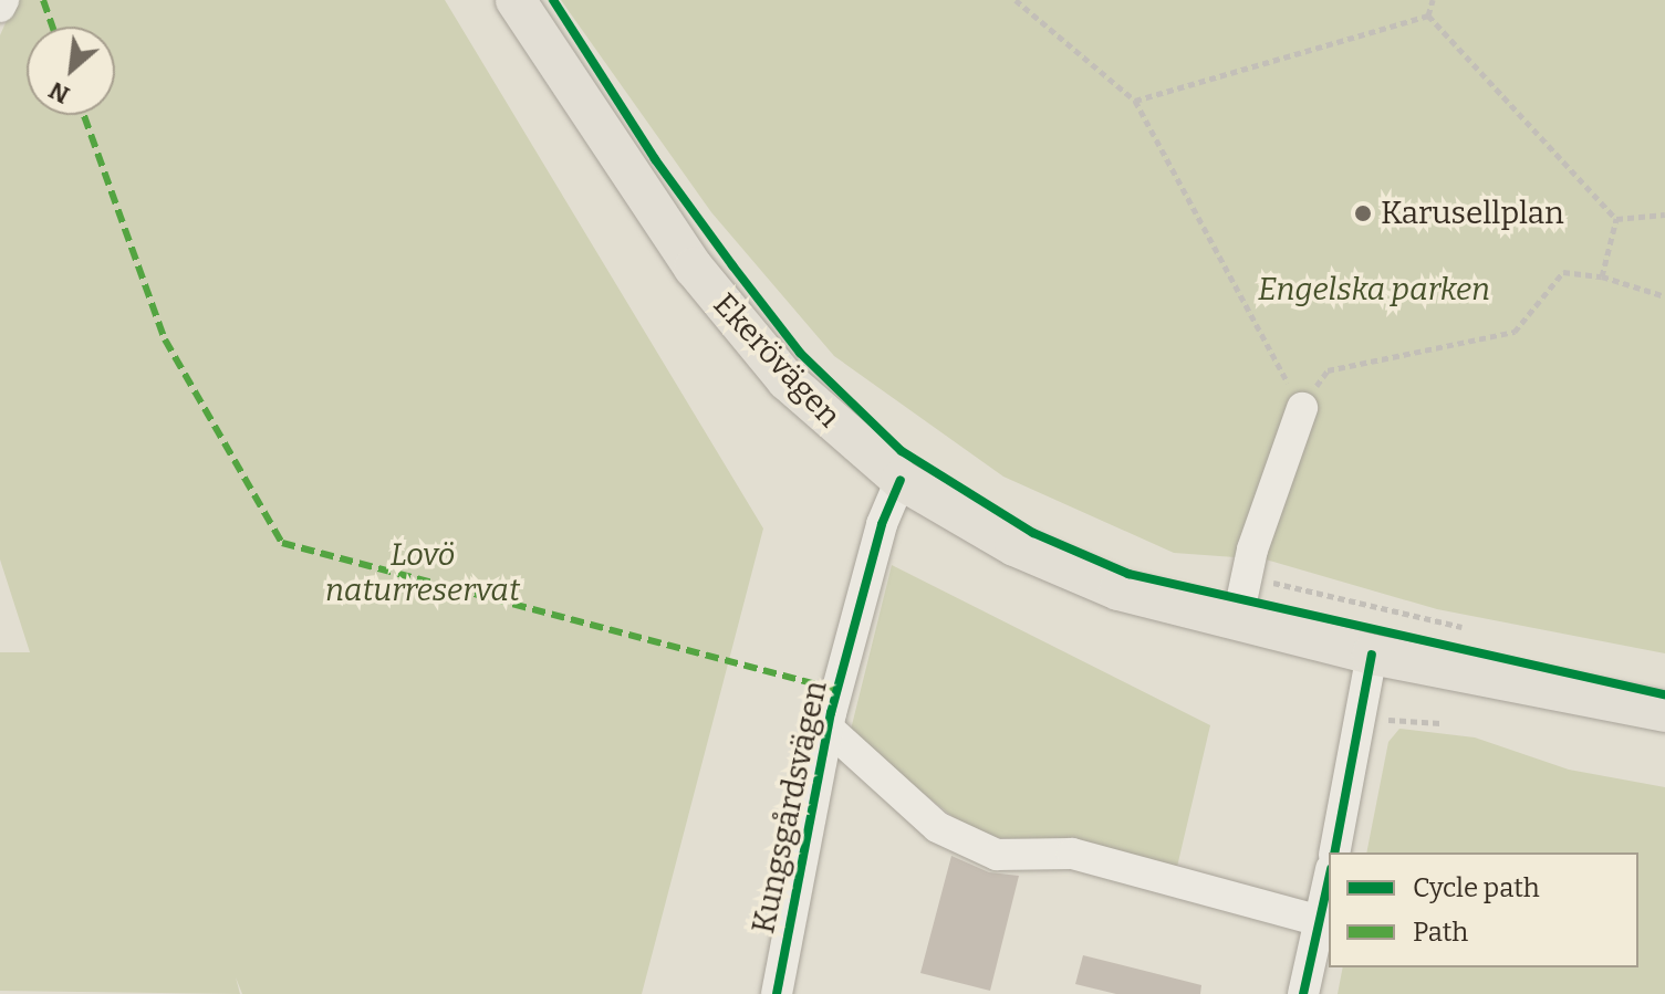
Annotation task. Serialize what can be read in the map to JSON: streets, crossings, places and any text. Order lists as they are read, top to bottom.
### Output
{
  "streets": {
    "main road": ["Ekerövägen"],
    "street": ["Kungsgårdsvägen"]
  },
  "crossings": [
    ["Ekerövägen", "Kungsgårdsvägen"]
  ],
  "parks": ["Engelska parken", "Lovö naturreservat"],
  "places": ["Karusellplan"],
  "legend": ["Cycle path", "Path"],
  "north": "bottom left"
}
